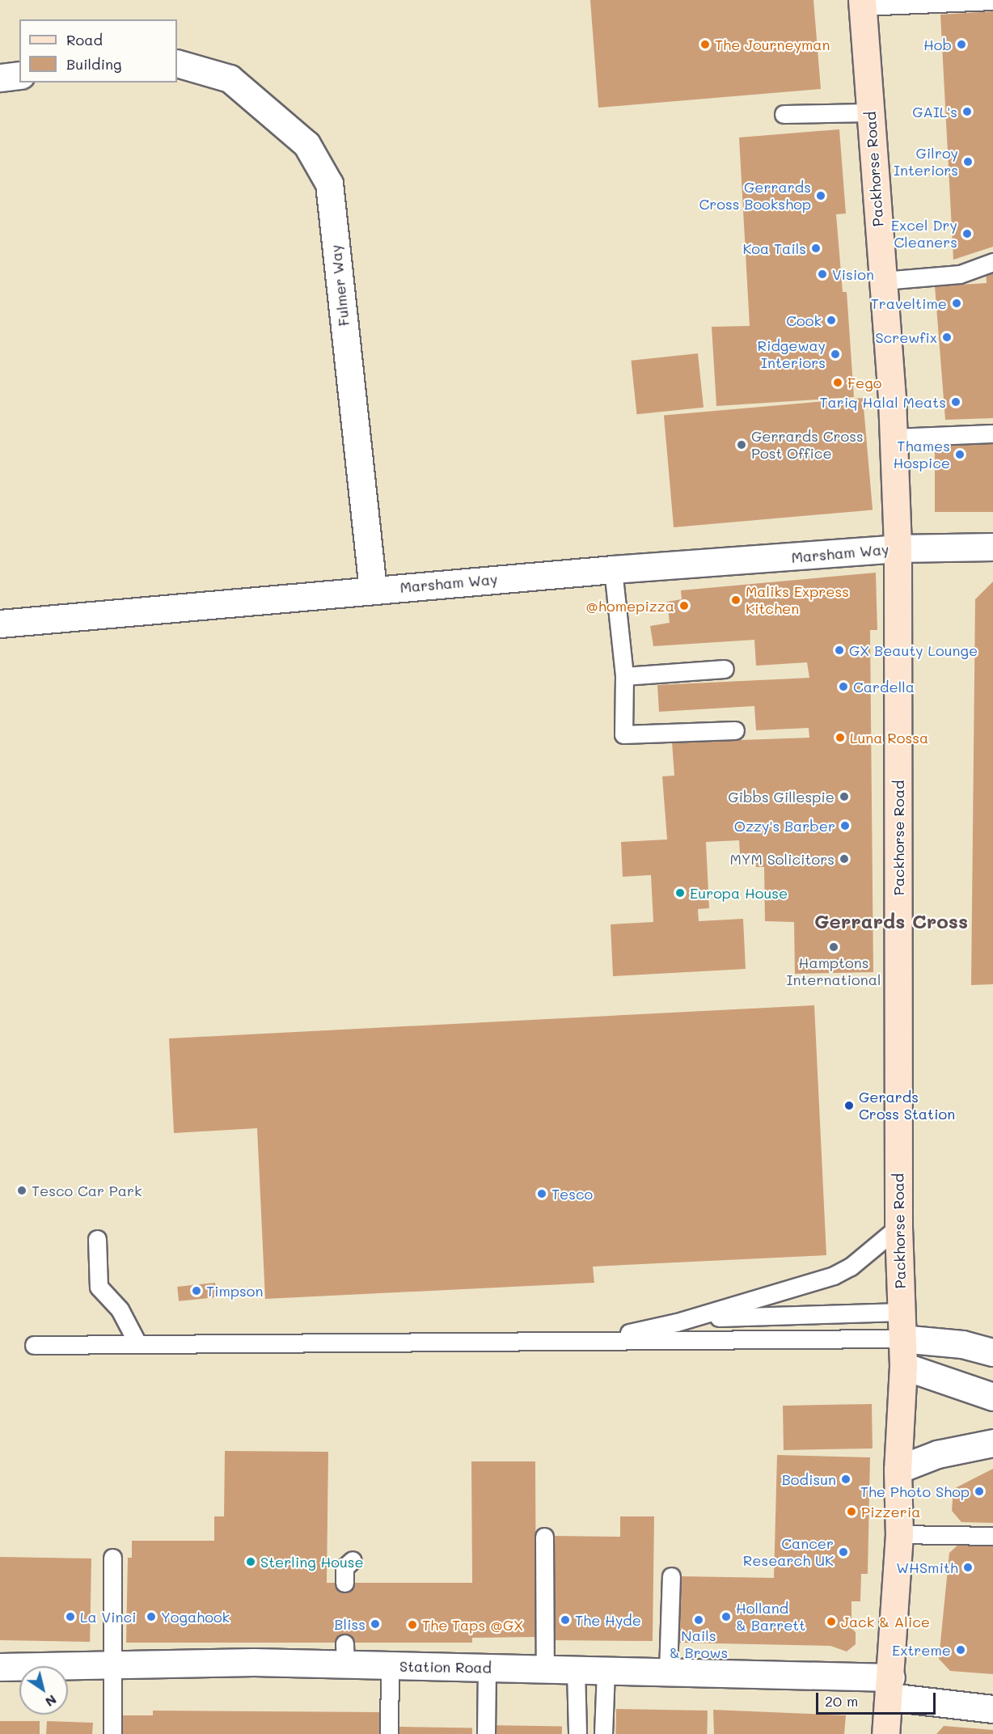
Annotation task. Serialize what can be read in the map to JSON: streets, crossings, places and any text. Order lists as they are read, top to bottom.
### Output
{
  "streets": {
    "main road": ["Packhorse Road"],
    "street": ["Fulmer Way", "Marsham Way", "Station Road"]
  },
  "crossings": [
    ["Packhorse Road", "Marsham Way"],
    ["Packhorse Road", "Station Road"],
    ["Fulmer Way", "Marsham Way"]
  ],
  "districts": ["Gerrards Cross"],
  "places": [
    "The Journeyman",
    "Hob",
    "GAIL's",
    "Gilroy Interiors",
    "Gerrards Cross Bookshop",
    "Excel Dry Cleaners",
    "Koa Tails",
    "Vision",
    "Traveltime",
    "Cook",
    "Screwfix",
    "Ridgeway Interiors",
    "Fego",
    "Tariq Halal Meats",
    "Gerrards Cross Post Office",
    "Thames Hospice",
    "Maliks Express Kitchen",
    "@homepizza",
    "GX Beauty Lounge",
    "Cardella",
    "Luna Rossa",
    "Gibbs Gillespie",
    "Ozzy's Barber",
    "MYM Solicitors",
    "Europa House",
    "Hamptons International",
    "Gerards Cross Station",
    "Tesco Car Park",
    "Tesco",
    "Timpson",
    "Bodisun",
    "The Photo Shop",
    "Pizzeria",
    "Cancer Research UK",
    "Sterling House",
    "WHSmith",
    "La Vinci",
    "Yogahook",
    "Holland & Barrett",
    "The Hyde",
    "Nails & Brows",
    "Jack & Alice",
    "Bliss",
    "The Taps @GX",
    "Extreme"
  ],
  "legend": ["Road", "Building"],
  "scale_bar": "20 m",
  "north": "bottom right"
}
